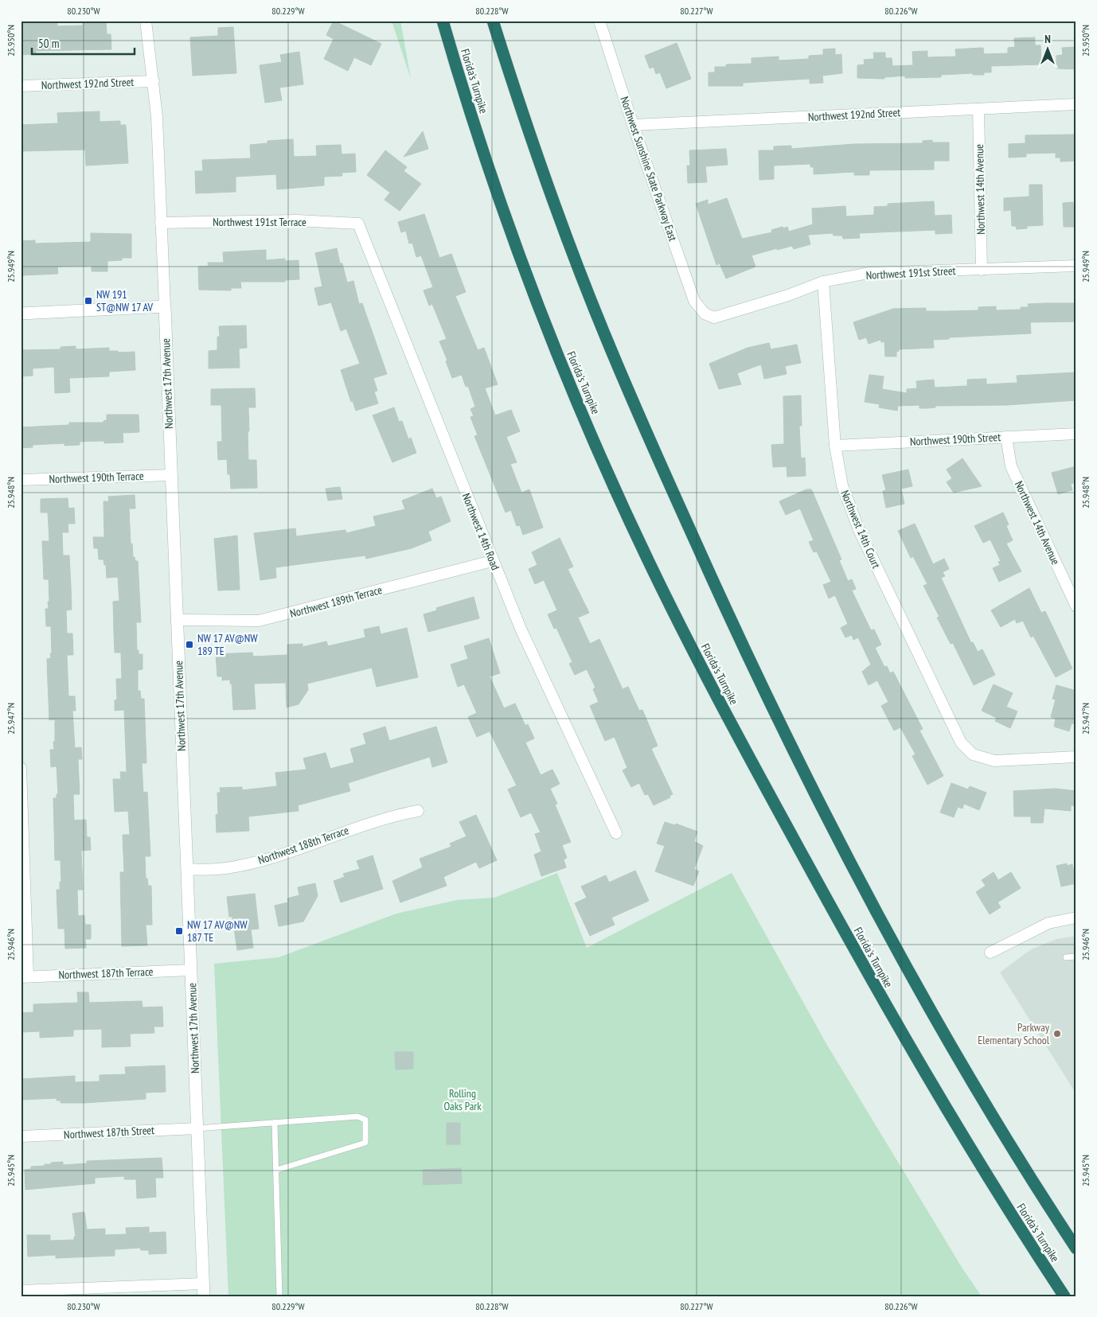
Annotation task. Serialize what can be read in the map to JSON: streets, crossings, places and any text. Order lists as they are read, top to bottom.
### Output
{
  "streets": {
    "highway": ["Florida's Turnpike"],
    "street": [
      "Northwest 192nd Street",
      "Northwest Sunshine State Parkway East",
      "Northwest 14th Avenue",
      "Northwest 191st Terrace",
      "Northwest 191st Street",
      "Northwest 17th Avenue",
      "Northwest 190th Street",
      "Northwest 190th Terrace",
      "Northwest 14th Court",
      "Northwest 14th Road",
      "Northwest 189th Terrace",
      "Northwest 188th Terrace",
      "Northwest 187th Terrace",
      "Northwest 187th Street"
    ]
  },
  "crossings": [
    ["Northwest 192nd Street", "Northwest Sunshine State Parkway East"],
    ["Northwest 192nd Street", "Northwest 14th Avenue"],
    ["Northwest 192nd Street", "Northwest 17th Avenue"],
    ["Northwest Sunshine State Parkway East", "Northwest 191st Street"],
    ["Northwest 14th Avenue", "Northwest 191st Street"],
    ["Northwest 14th Avenue", "Northwest 190th Street"],
    ["Northwest 191st Terrace", "Northwest 17th Avenue"],
    ["Northwest 191st Terrace", "Northwest 14th Road"],
    ["Northwest 191st Street", "Northwest 14th Court"],
    ["Northwest 17th Avenue", "Northwest 190th Terrace"],
    ["Northwest 17th Avenue", "Northwest 189th Terrace"],
    ["Northwest 17th Avenue", "Northwest 188th Terrace"],
    ["Northwest 17th Avenue", "Northwest 187th Terrace"],
    ["Northwest 17th Avenue", "Northwest 187th Street"],
    ["Northwest 190th Street", "Northwest 14th Court"],
    ["Northwest 14th Road", "Northwest 189th Terrace"]
  ],
  "parks": ["Rolling Oaks Park"],
  "places": {
    "transit": ["NW 191 ST@NW 17 AV", "NW 17 AV@NW 189 TE", "NW 17 AV@NW 187 TE"],
    "other": ["Parkway Elementary School"]
  },
  "scale_bar": "50 m",
  "north": "top",
  "coordinates": [
    "80.230°W",
    "80.229°W",
    "80.228°W",
    "80.227°W",
    "80.226°W",
    "25.950°N",
    "25.949°N",
    "25.948°N",
    "25.947°N",
    "25.946°N",
    "25.945°N"
  ]
}
